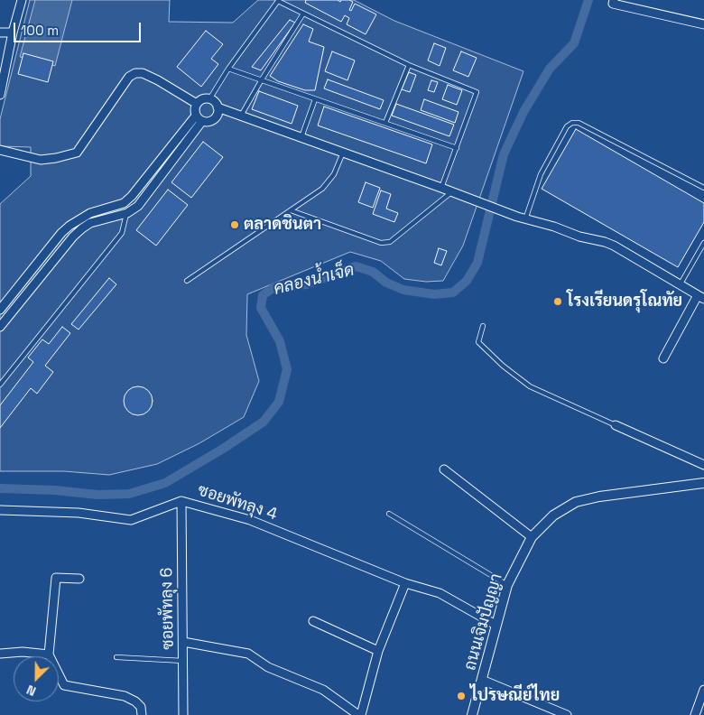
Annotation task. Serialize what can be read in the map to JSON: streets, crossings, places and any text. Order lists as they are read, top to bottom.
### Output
{
  "streets": {
    "street": ["ซอยพัทลุง 4", "ซอยพัทลุง 6", "ถนนเจิมปัญญา"]
  },
  "crossings": [
    ["ซอยพัทลุง 4", "ซอยพัทลุง 6"],
    ["ซอยพัทลุง 4", "ถนนเจิมปัญญา"]
  ],
  "water": ["คลองน้ำเจ็ด"],
  "places": ["ตลาดชินตา", "โรงเรียนดรุโณทัย", "ไปรษณีย์ไทย"],
  "scale_bar": "100 m",
  "north": "bottom left"
}
